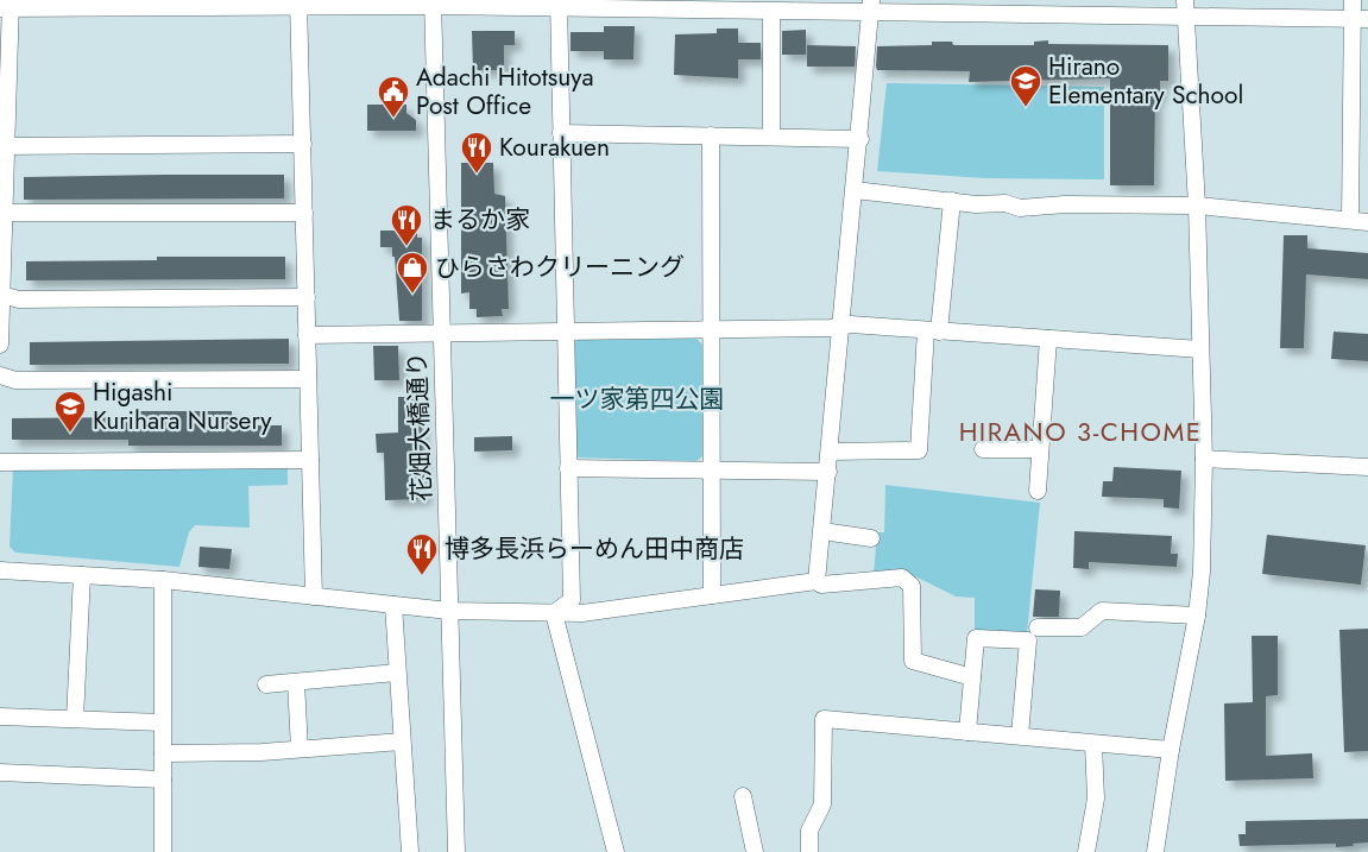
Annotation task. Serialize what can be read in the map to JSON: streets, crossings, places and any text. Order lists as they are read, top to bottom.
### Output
{
  "streets": {
    "street": ["花畑大橋通り"]
  },
  "districts": ["HIRANO 3-CHOME"],
  "parks": ["一ツ家第四公園"],
  "places": {
    "school or university": ["Hirano Elementary School", "Higashi Kurihara Nursery"],
    "public building": ["Adachi Hitotsuya Post Office"],
    "restaurant": ["Kourakuen", "まるか家", "博多長浜らーめん田中商店"],
    "shop": ["ひらさわクリーニング"]
  }
}
